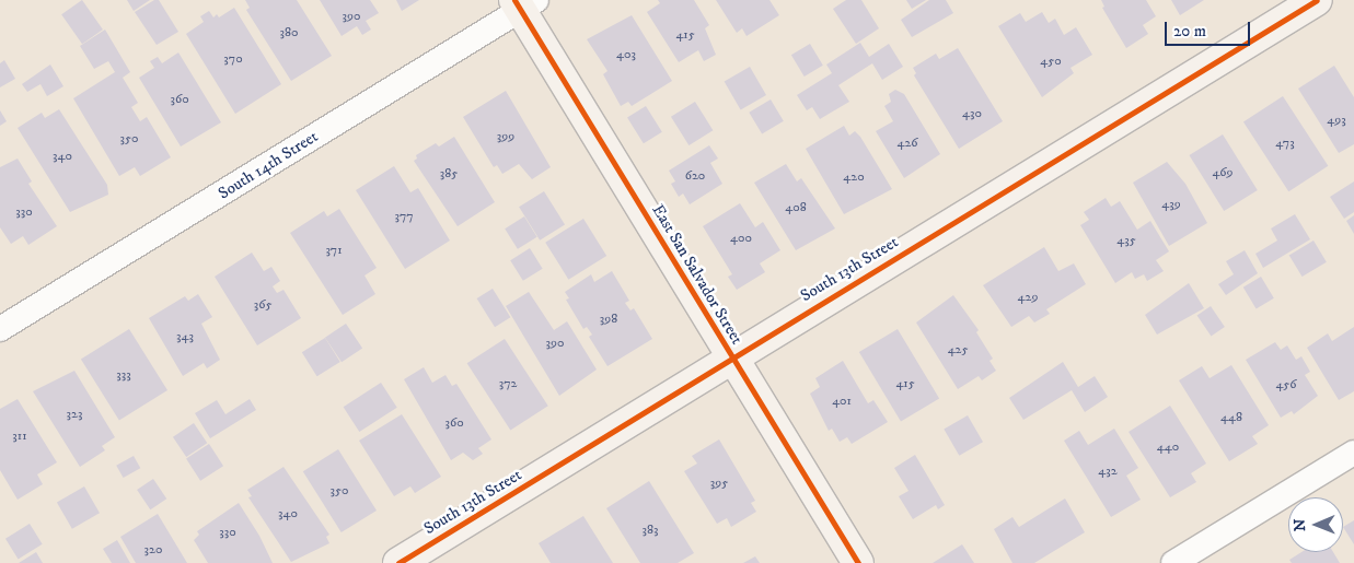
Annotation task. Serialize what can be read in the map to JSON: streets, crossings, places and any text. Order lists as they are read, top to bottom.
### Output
{
  "streets": {
    "street": ["South 14th Street", "South 13th Street", "East San Salvador Street"]
  },
  "crossings": [
    ["South 14th Street", "East San Salvador Street"],
    ["South 13th Street", "East San Salvador Street"]
  ],
  "house_numbers": [
    "390",
    "380",
    "415",
    "403",
    "370",
    "450",
    "360",
    "430",
    "493",
    "399",
    "350",
    "426",
    "473",
    "340",
    "469",
    "385",
    "620",
    "420",
    "439",
    "408",
    "330",
    "377",
    "400",
    "435",
    "371",
    "429",
    "365",
    "398",
    "343",
    "390",
    "425",
    "333",
    "372",
    "415",
    "456",
    "401",
    "323",
    "448",
    "360",
    "311",
    "440",
    "432",
    "395",
    "350",
    "340",
    "383",
    "330",
    "320"
  ],
  "scale_bar": "20 m",
  "north": "left"
}
